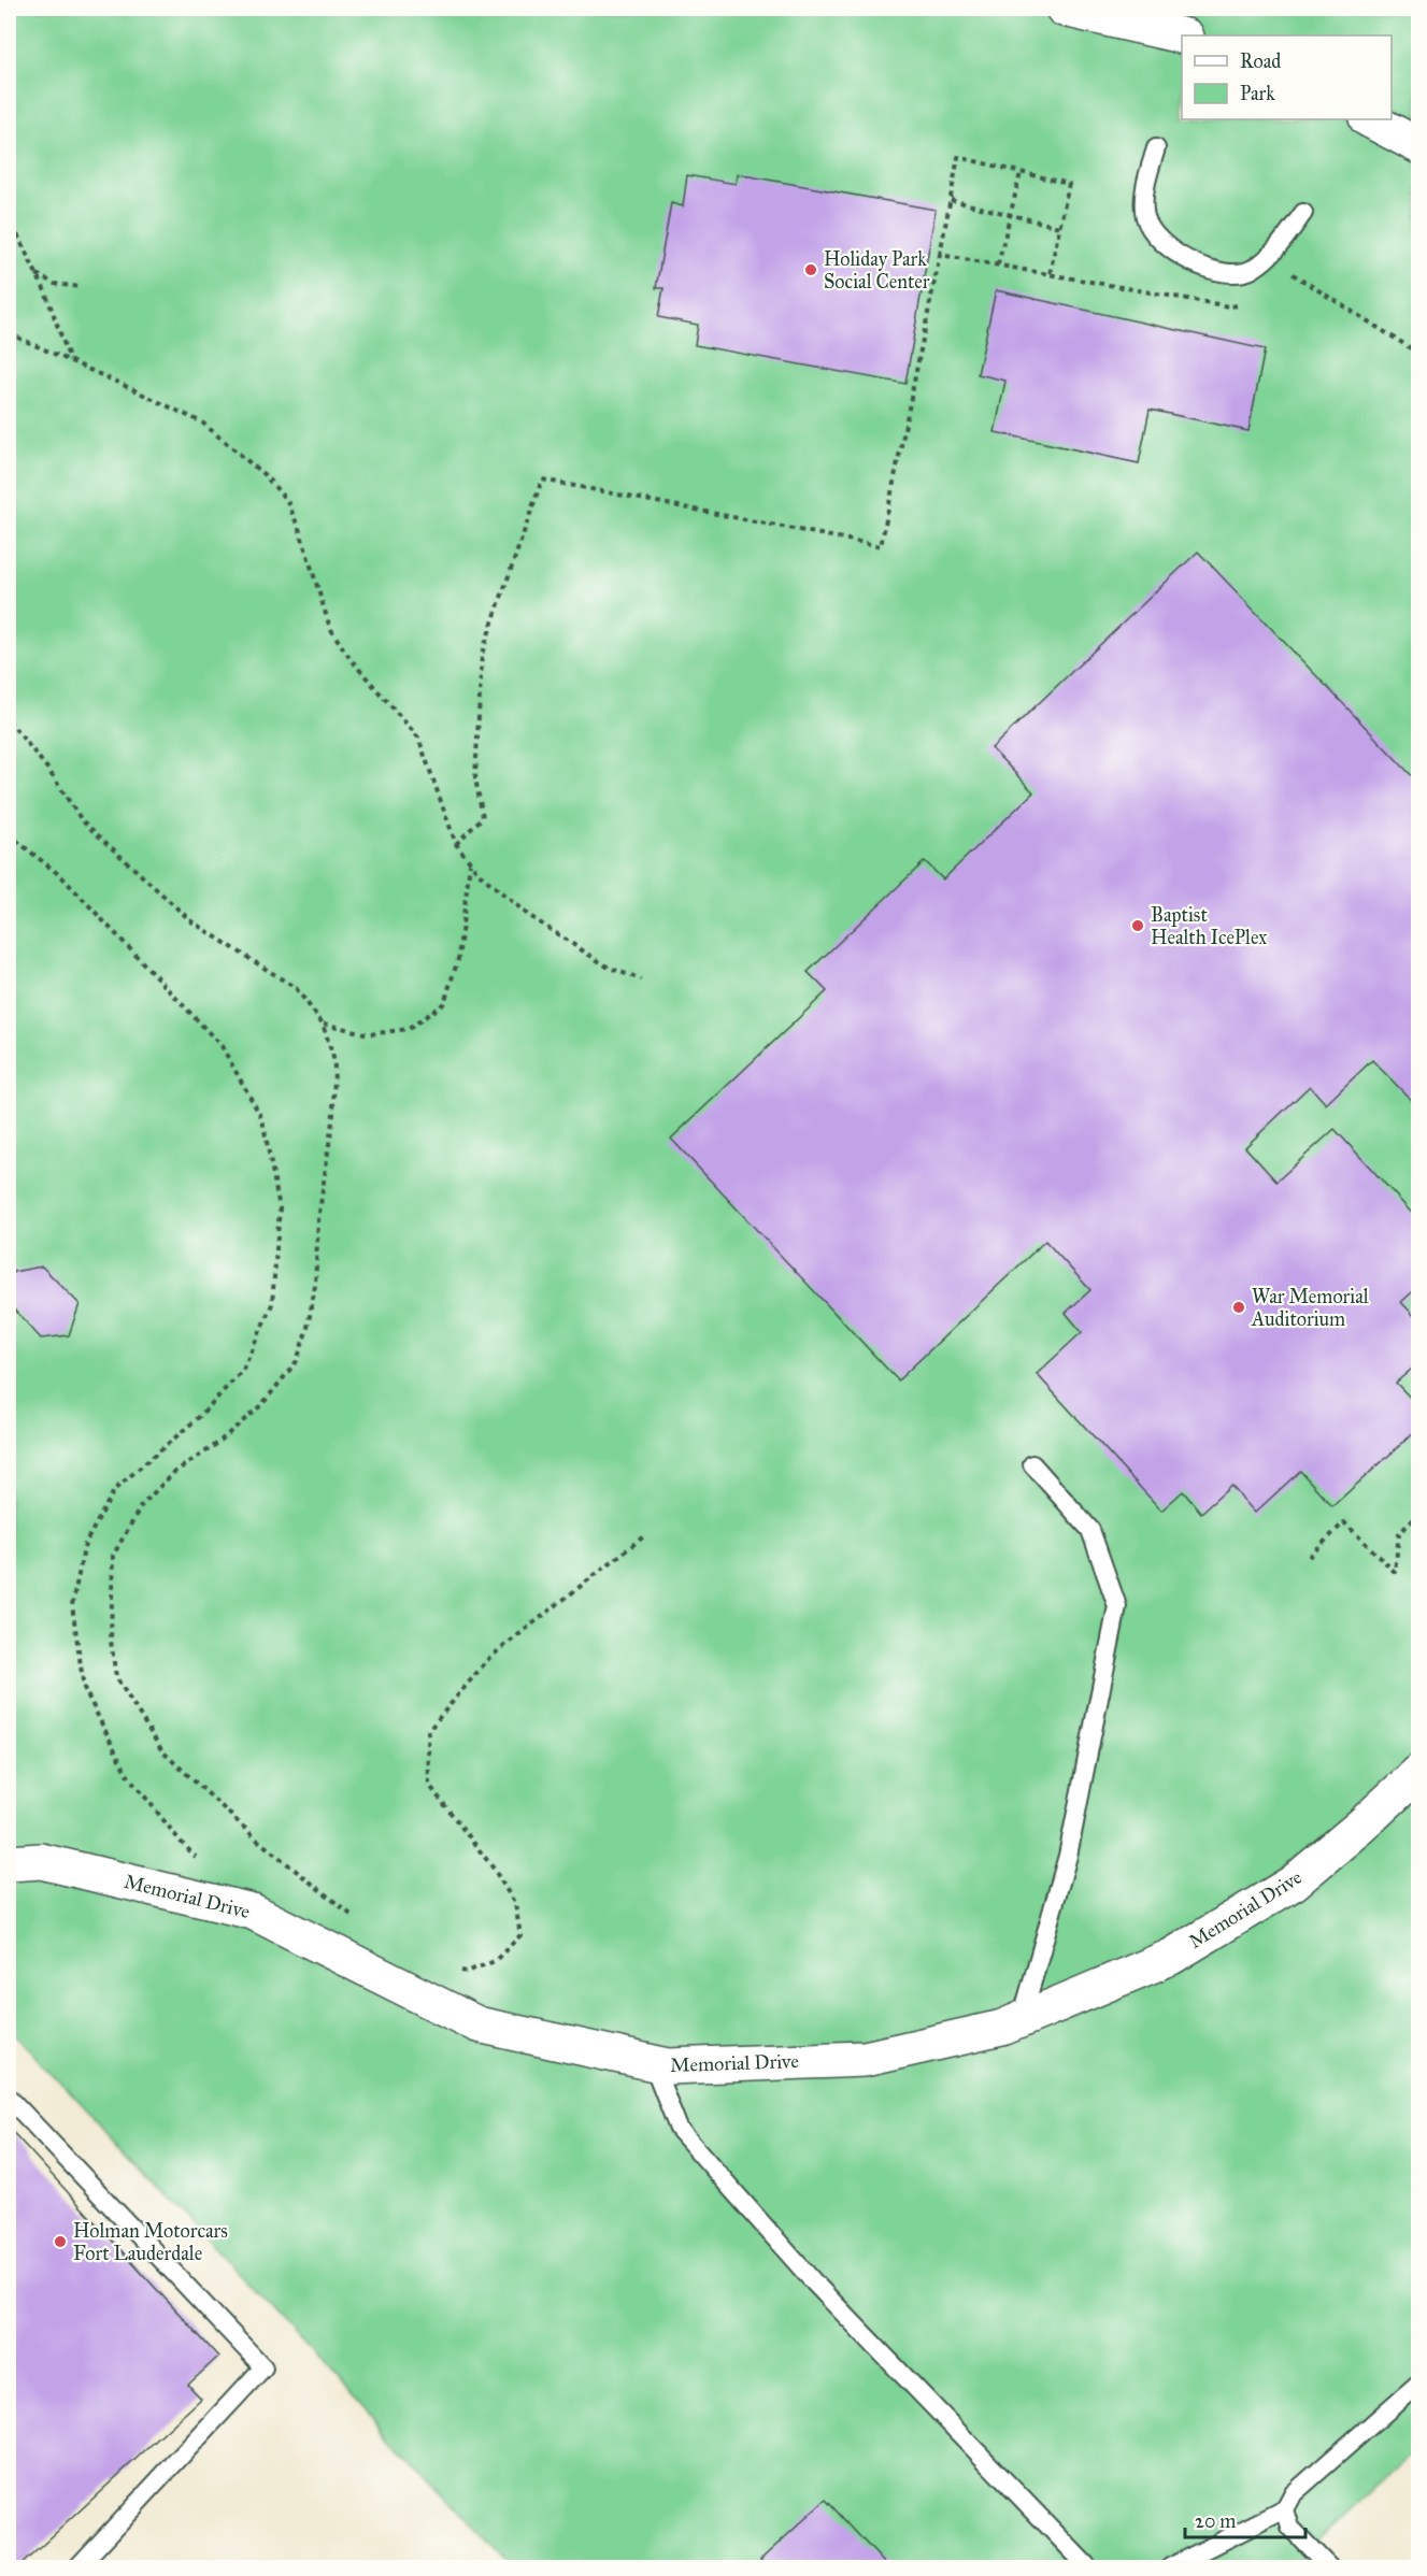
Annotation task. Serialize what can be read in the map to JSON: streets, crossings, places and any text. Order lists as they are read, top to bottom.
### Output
{
  "streets": {
    "street": ["Memorial Drive"]
  },
  "places": [
    "Holiday Park Social Center",
    "Baptist Health IcePlex",
    "War Memorial Auditorium",
    "Holman Motorcars Fort Lauderdale"
  ],
  "legend": ["Road", "Park"],
  "scale_bar": "20 m"
}
